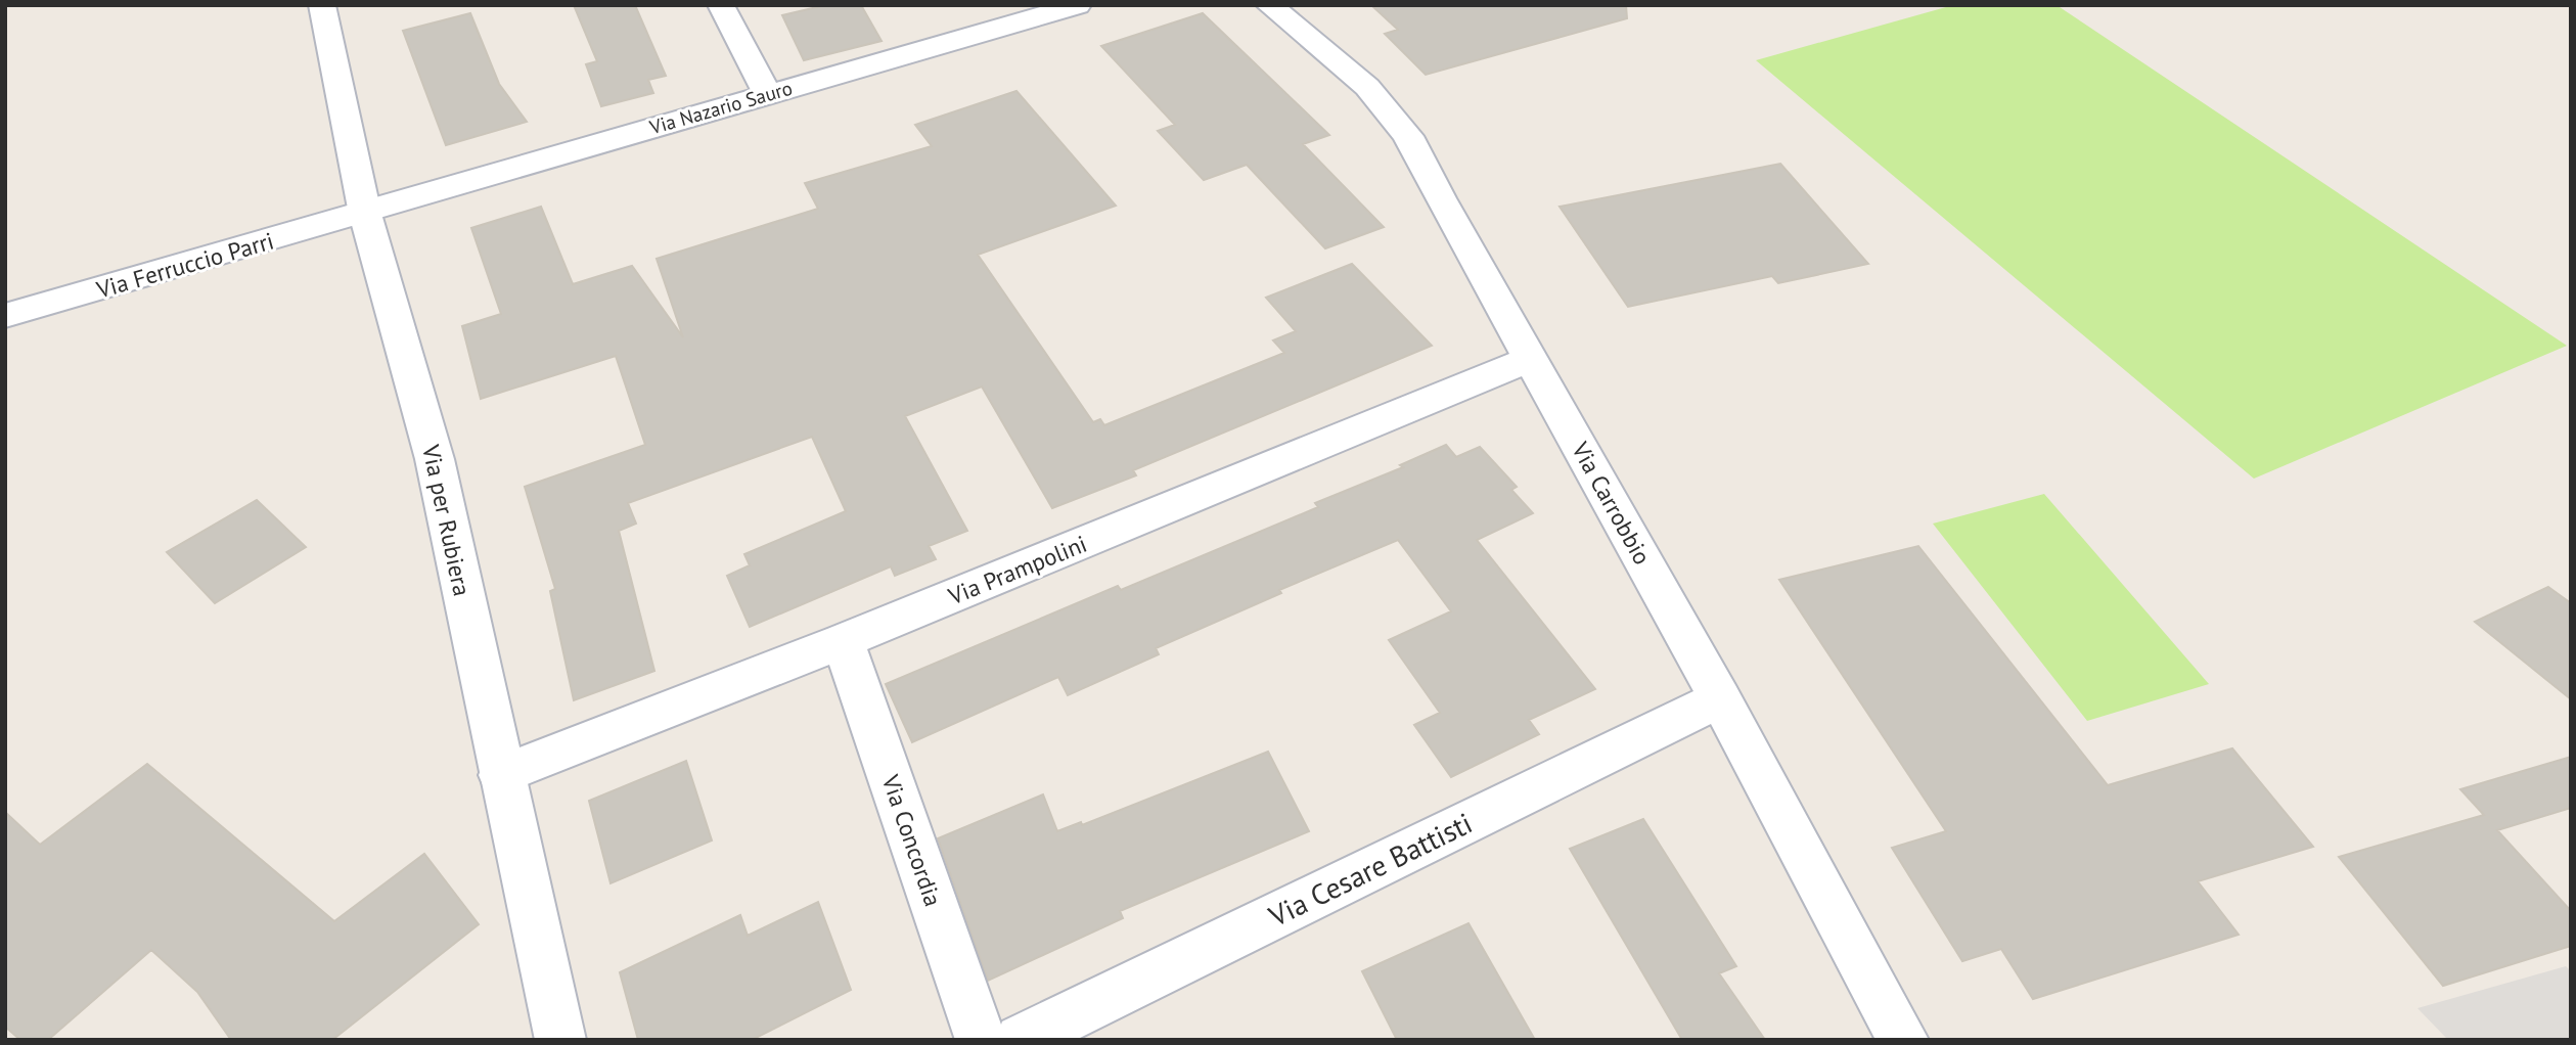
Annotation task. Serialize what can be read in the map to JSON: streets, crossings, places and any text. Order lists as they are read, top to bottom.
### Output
{
  "streets": {
    "street": [
      "Via Nazario Sauro",
      "Via Ferruccio Parri",
      "Via Carrobbio",
      "Via per Rubiera",
      "Via Prampolini",
      "Via Concordia",
      "Via Cesare Battisti"
    ]
  },
  "crossings": [
    ["Via Nazario Sauro", "Via Ferruccio Parri"],
    ["Via Nazario Sauro", "Via per Rubiera"],
    ["Via Ferruccio Parri", "Via per Rubiera"],
    ["Via Carrobbio", "Via Prampolini"],
    ["Via Carrobbio", "Via Cesare Battisti"],
    ["Via per Rubiera", "Via Prampolini"],
    ["Via Prampolini", "Via Concordia"]
  ]
}
